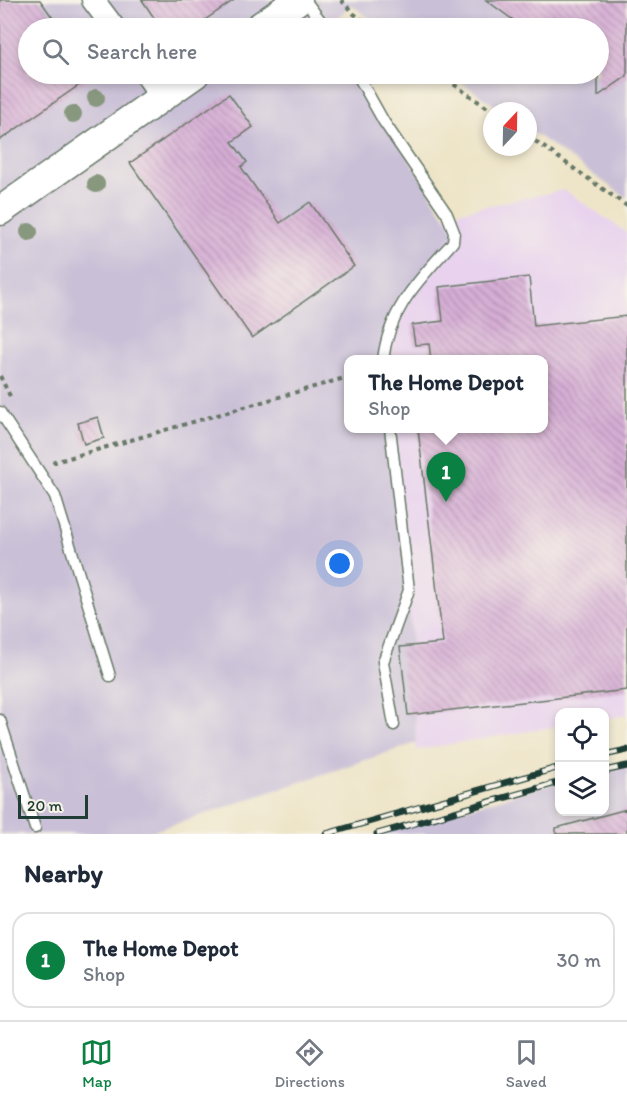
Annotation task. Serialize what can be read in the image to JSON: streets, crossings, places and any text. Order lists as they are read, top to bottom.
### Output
{
  "scale_bar": "20 m",
  "north": "top",
  "page": {
    "search": "Search here",
    "popup": ["The Home Depot", "Shop"],
    "pins": "1",
    "scale": "20 m",
    "heading": "Nearby",
    "list": [
      {
        "mark": "1",
        "name": "The Home Depot",
        "note": "Shop",
        "value": "30 m"
      }
    ],
    "nav": ["Map", "Directions", "Saved"]
  }
}
